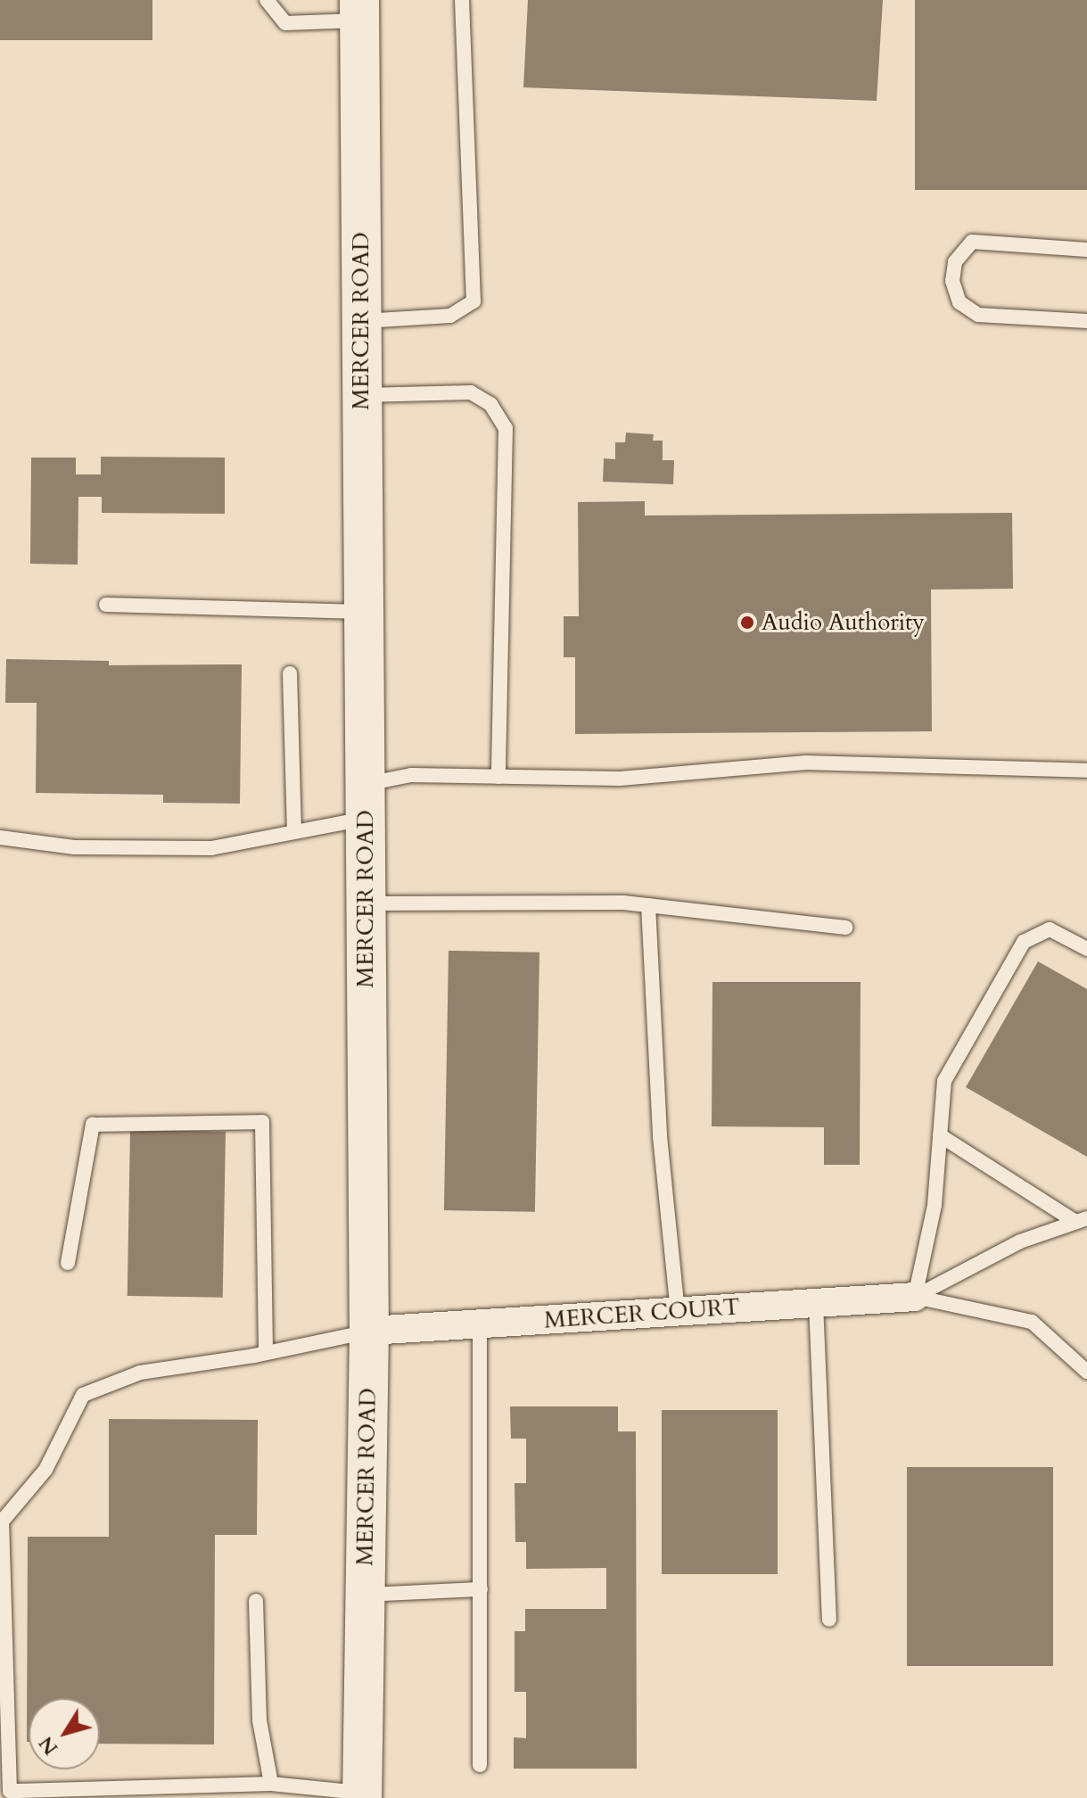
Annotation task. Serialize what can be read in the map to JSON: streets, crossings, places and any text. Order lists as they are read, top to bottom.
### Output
{
  "streets": {
    "street": ["MERCER ROAD", "MERCER COURT"]
  },
  "crossings": [
    ["MERCER ROAD", "MERCER COURT"]
  ],
  "places": ["Audio Authority"],
  "north": "bottom left"
}
